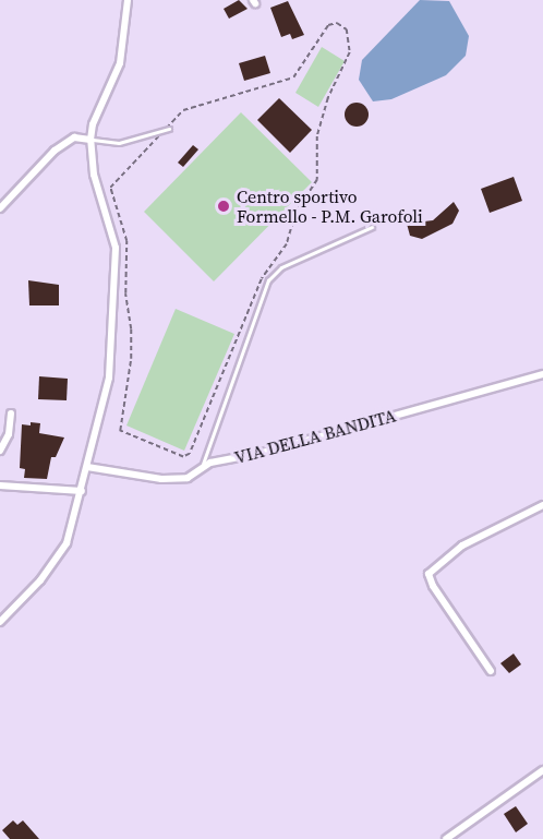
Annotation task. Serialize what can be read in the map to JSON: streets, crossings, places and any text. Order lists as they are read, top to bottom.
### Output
{
  "streets": {
    "street": ["VIA DELLA BANDITA"]
  },
  "places": ["Centro sportivo Formello - P.M. Garofoli"]
}
